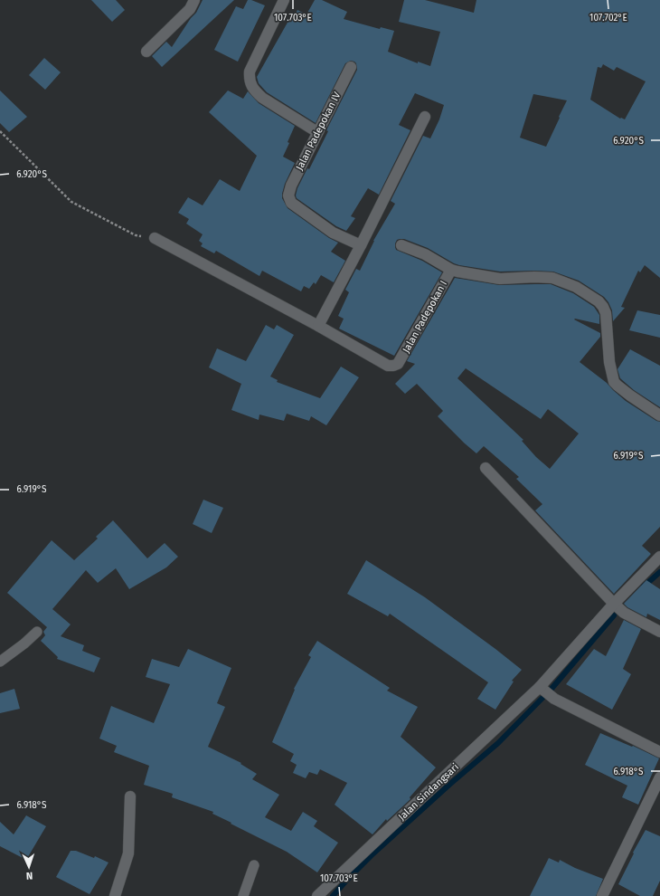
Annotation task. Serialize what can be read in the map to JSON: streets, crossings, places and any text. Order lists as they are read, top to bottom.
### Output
{
  "streets": {
    "street": ["Jalan Padepokan IV", "Jalan Padepokan I", "Jalan Sindangsari"]
  },
  "north": "bottom",
  "coordinates": [
    "107.703°E",
    "107.702°E",
    "6.920°S",
    "6.919°S",
    "6.918°S"
  ]
}
